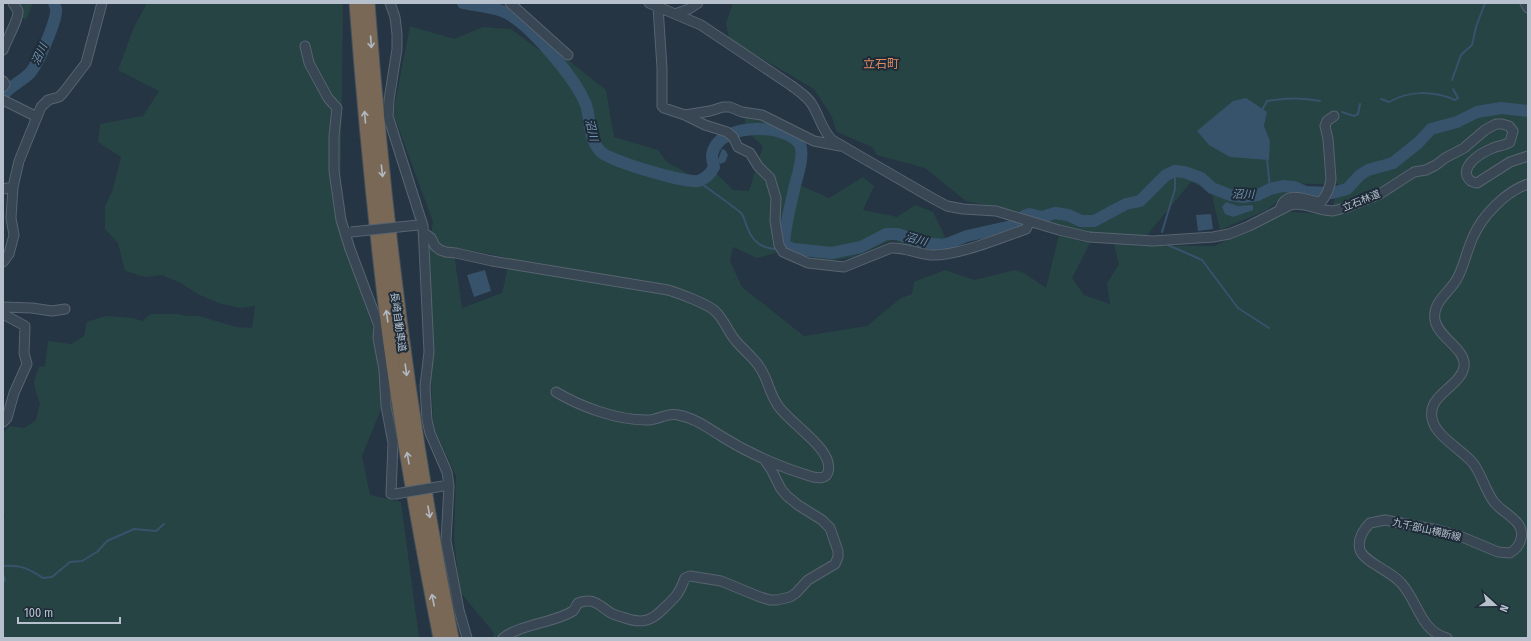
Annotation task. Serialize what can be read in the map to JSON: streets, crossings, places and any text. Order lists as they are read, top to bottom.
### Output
{
  "streets": {
    "highway": ["長崎自動車道"],
    "street": ["立石林道", "九千部山横断線"]
  },
  "districts": ["立石町"],
  "water": ["沼川"],
  "scale_bar": "100 m",
  "north": "right"
}
